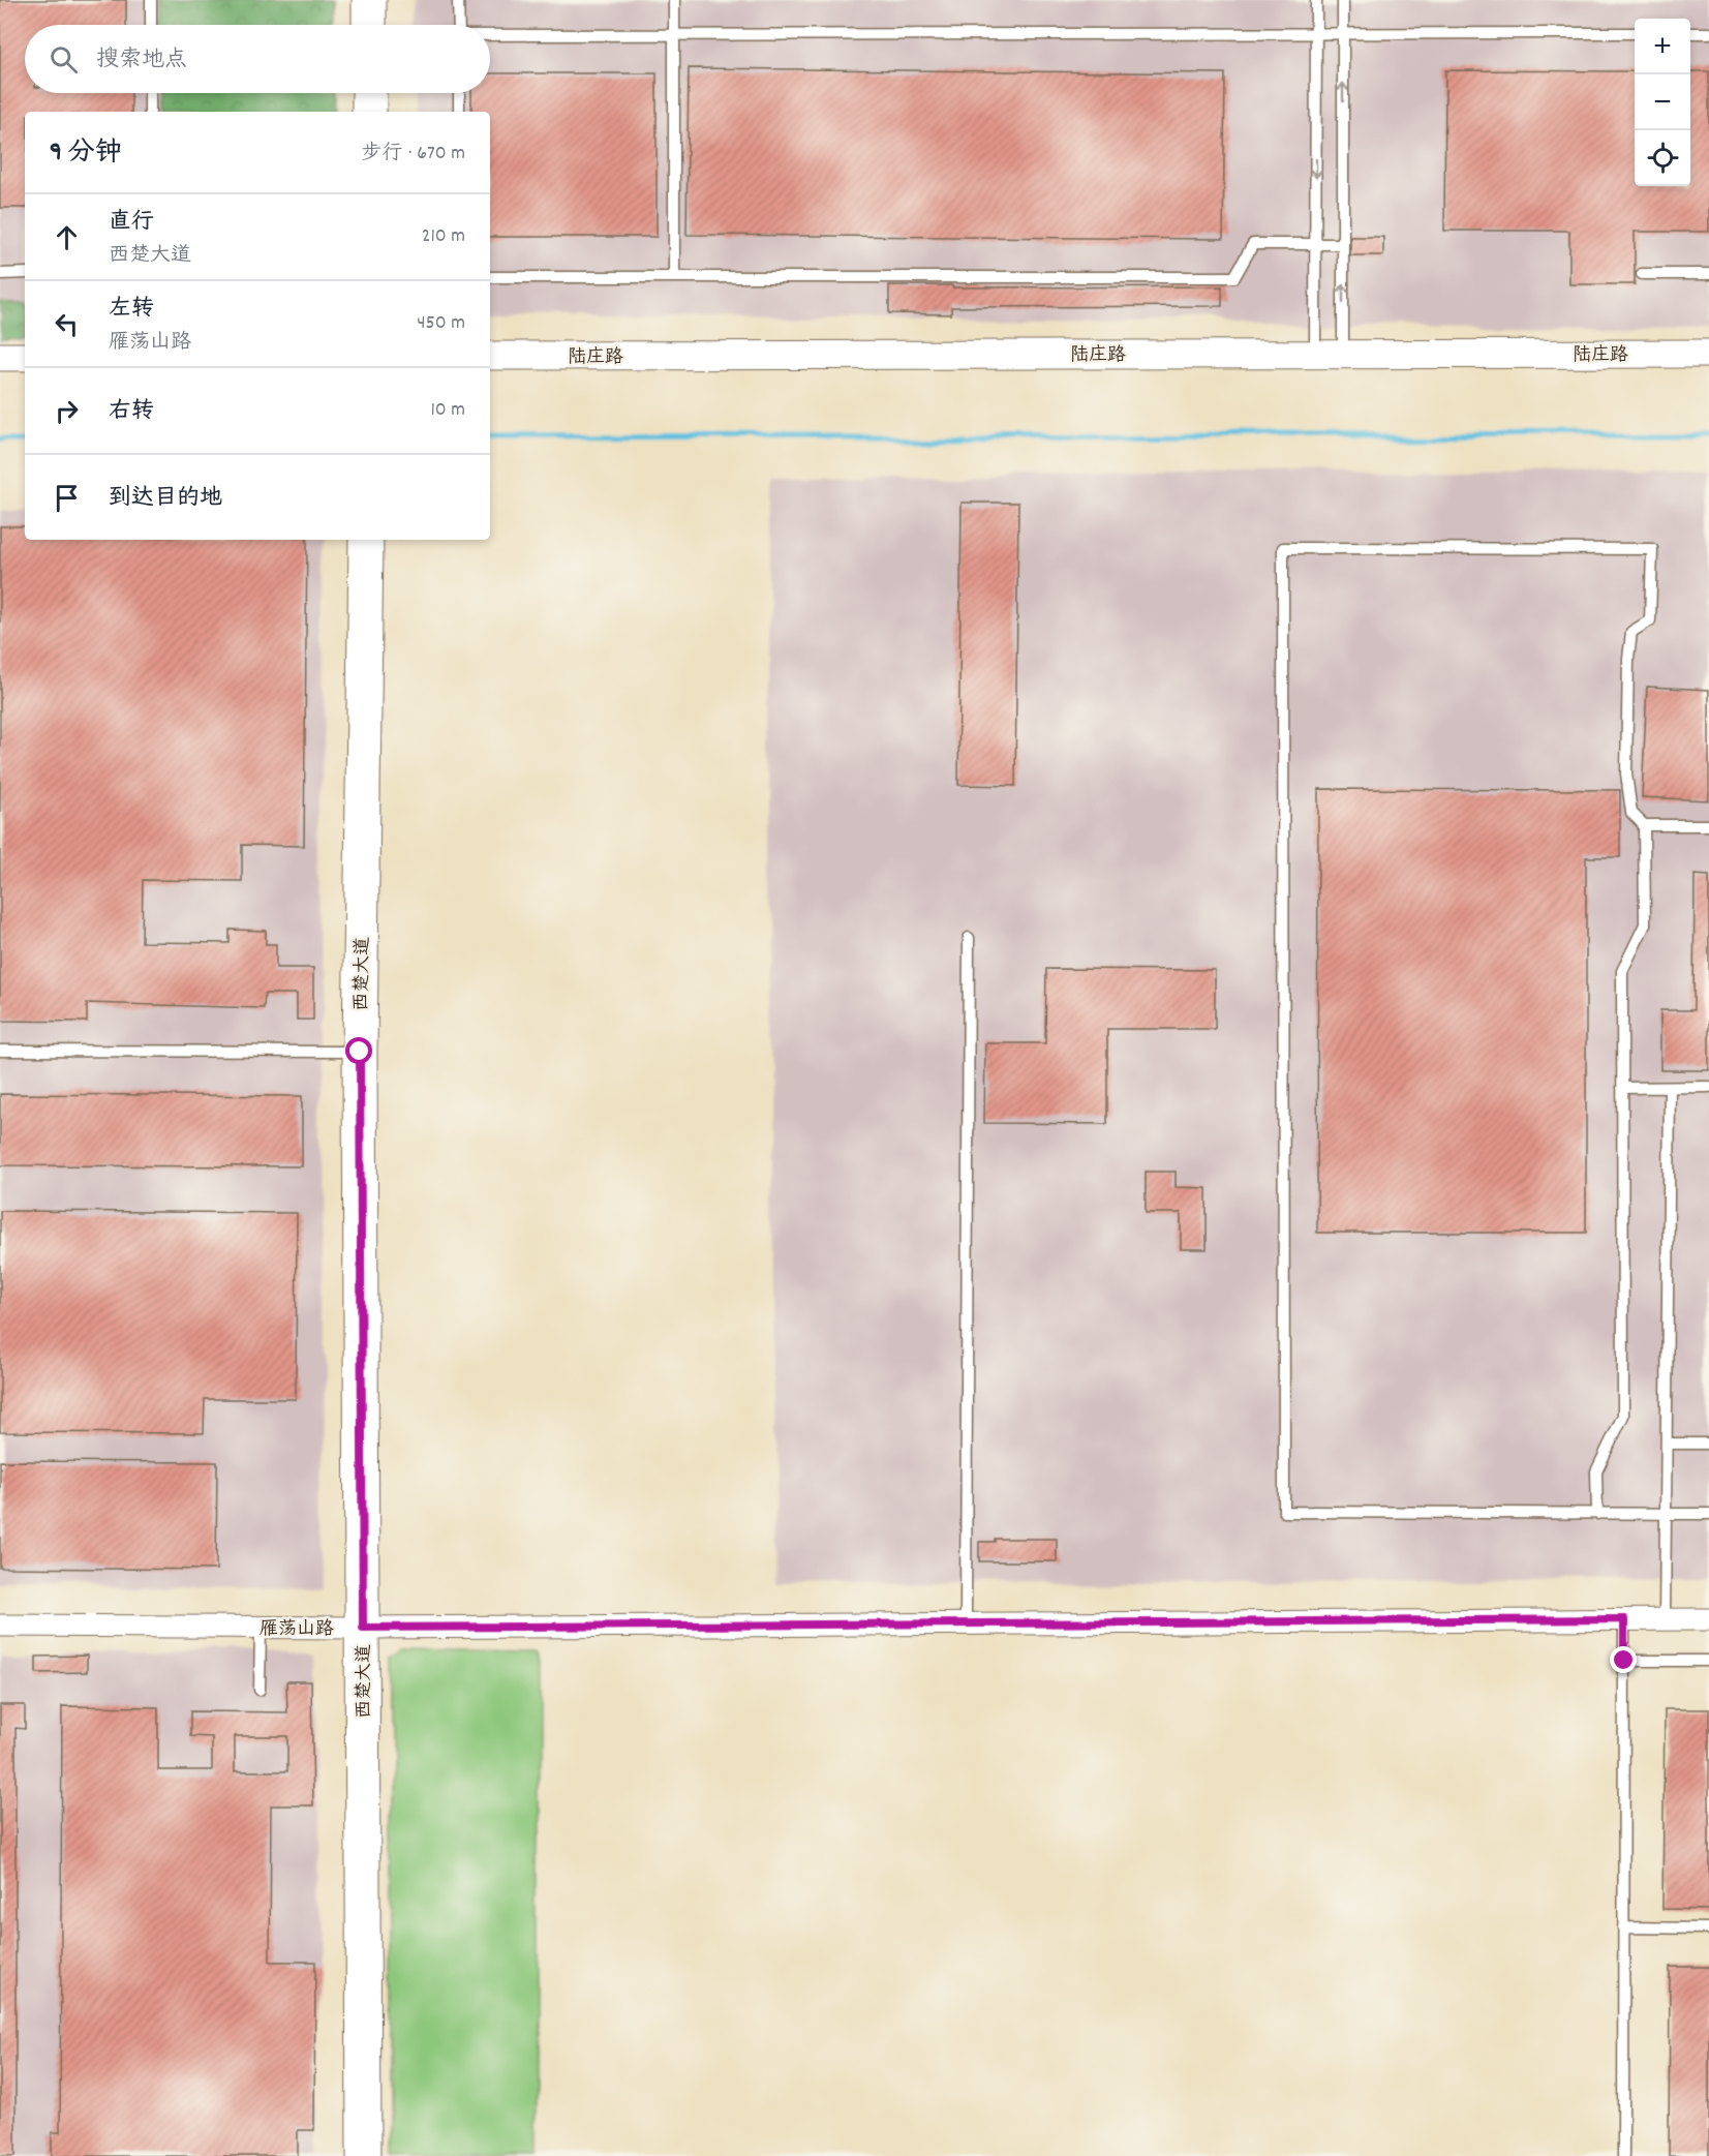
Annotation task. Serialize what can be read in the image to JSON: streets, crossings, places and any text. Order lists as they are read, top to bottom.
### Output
{
  "streets": {
    "main road": ["西楚大道"],
    "street": ["陆庄路", "雁荡山路"]
  },
  "crossings": [
    ["西楚大道", "雁荡山路"]
  ],
  "page": {
    "map_buttons": ["+", "−"],
    "search": "搜索地点",
    "heading": ["9 分钟", "步行 · 670 m"],
    "list": [
      ["直行", "西楚大道", "210 m"],
      ["左转", "雁荡山路", "450 m"],
      ["右转", "10 m"],
      "到达目的地"
    ]
  }
}
